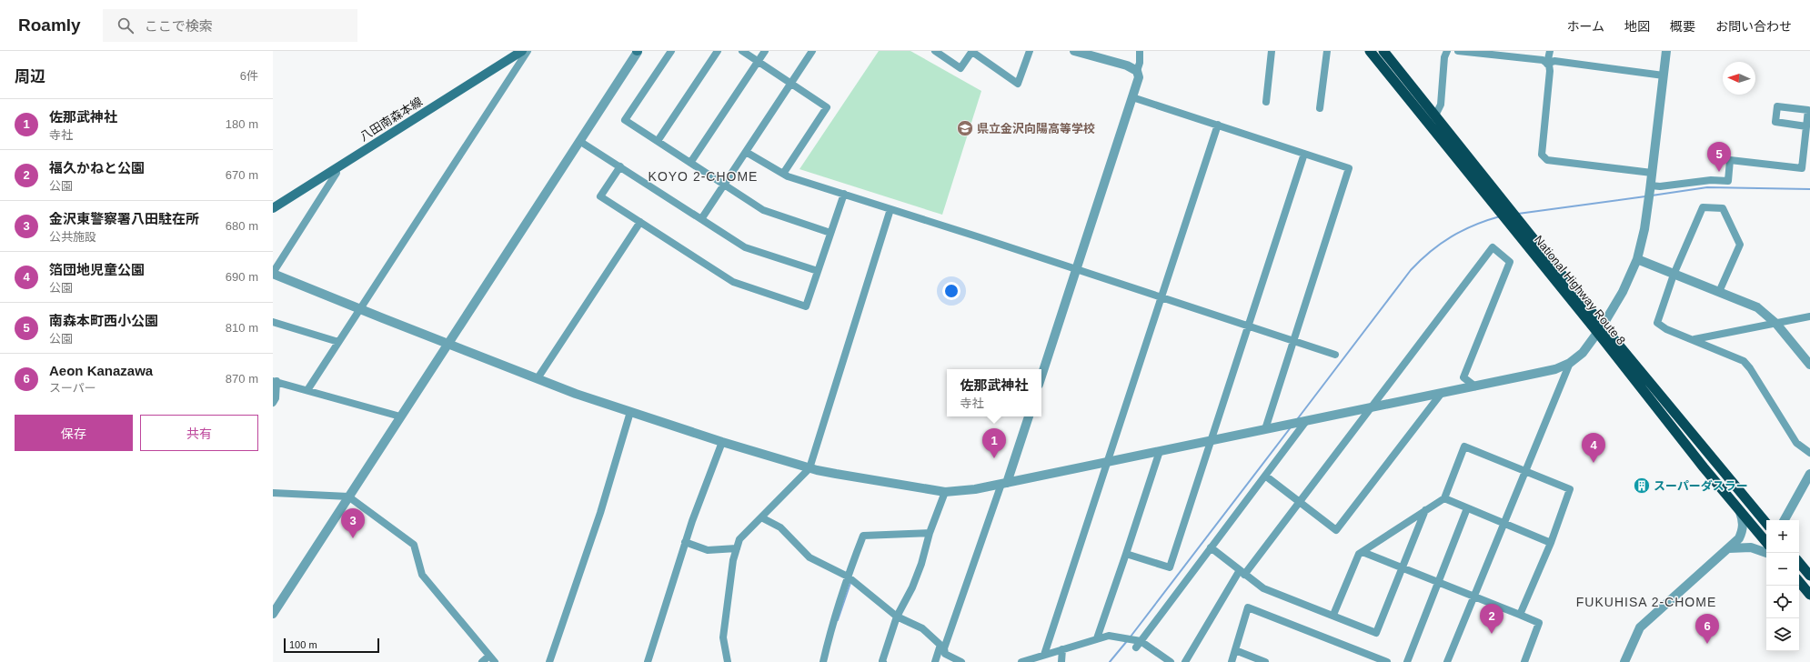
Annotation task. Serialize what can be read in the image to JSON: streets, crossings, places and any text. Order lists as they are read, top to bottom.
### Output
{
  "streets": {
    "highway": ["National Highway Route 8"],
    "main road": ["八田南森本線"]
  },
  "districts": ["KOYO 2-CHOME", "FUKUHISA 2-CHOME"],
  "places": {
    "school or university": ["県立金沢向陽高等学校"],
    "building": ["スーパーダスラー"]
  },
  "scale_bar": "100 m",
  "north": "left",
  "page": {
    "header": "Roamly",
    "search": "ここで検索",
    "nav": [
      "ホーム",
      "地図",
      "概要",
      "お問い合わせ"
    ],
    "heading": ["周辺", "6件"],
    "list": [
      {
        "mark": "1",
        "name": "佐那武神社",
        "note": "寺社",
        "value": "180 m"
      },
      {
        "mark": "2",
        "name": "福久かねと公園",
        "note": "公園",
        "value": "670 m"
      },
      {
        "mark": "3",
        "name": "金沢東警察署八田駐在所",
        "note": "公共施設",
        "value": "680 m"
      },
      {
        "mark": "4",
        "name": "箔団地児童公園",
        "note": "公園",
        "value": "690 m"
      },
      {
        "mark": "5",
        "name": "南森本町西小公園",
        "note": "公園",
        "value": "810 m"
      },
      {
        "mark": "6",
        "name": "Aeon Kanazawa",
        "note": "スーパー",
        "value": "870 m"
      }
    ],
    "pins": [
      "5",
      "1",
      "4",
      "3",
      "2",
      "6"
    ],
    "popup": ["佐那武神社", "寺社"],
    "buttons": ["保存", "共有"],
    "map_buttons": ["+", "−"],
    "scale": "100 m"
  }
}
